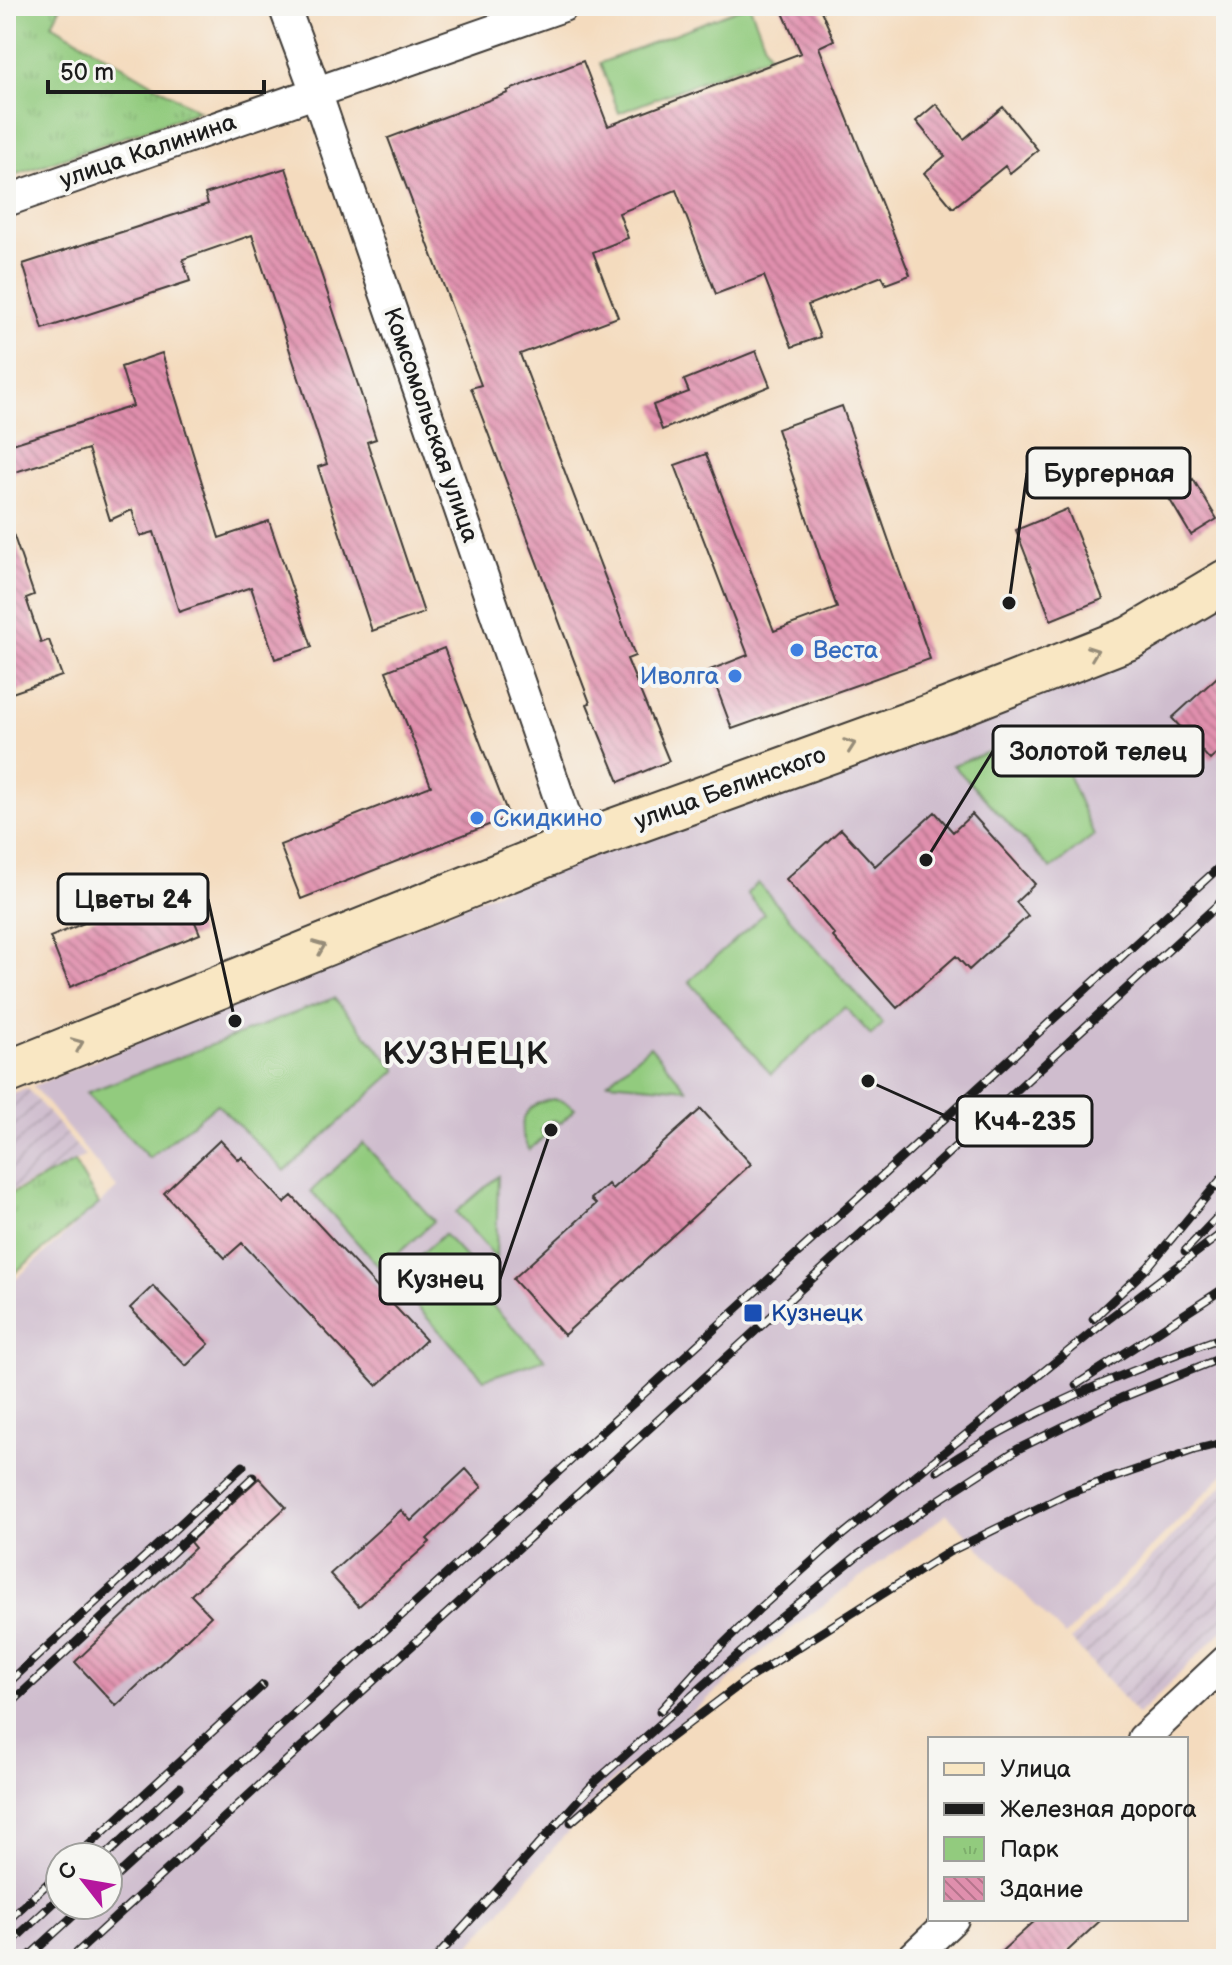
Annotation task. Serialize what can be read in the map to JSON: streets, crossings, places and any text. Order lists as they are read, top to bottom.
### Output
{
  "streets": {
    "street": ["улица Калинина", "Комсомольская улица", "улица Белинского"]
  },
  "crossings": [
    ["улица Калинина", "Комсомольская улица"],
    ["Комсомольская улица", "улица Белинского"]
  ],
  "one_way": ["улица Белинского"],
  "districts": ["КУЗНЕЦК"],
  "places": {
    "other": [
      "Бургерная",
      "Веста",
      "Иволга",
      "Скидкино",
      "Золотой телец",
      "Цветы 24",
      "Кч4-235",
      "Кузнец"
    ],
    "transit": ["Кузнецк"]
  },
  "legend": [
    "Улица",
    "Железная дорога",
    "Парк",
    "Здание"
  ],
  "scale_bar": "50 m",
  "north": "top left"
}
